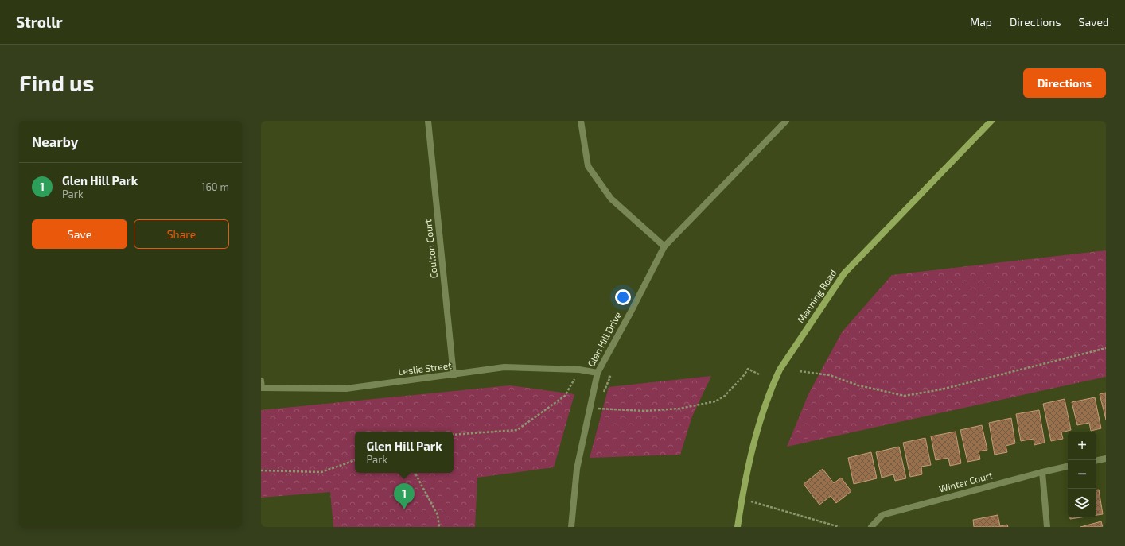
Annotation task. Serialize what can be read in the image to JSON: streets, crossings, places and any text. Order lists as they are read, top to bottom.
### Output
{
  "streets": {
    "main road": ["Manning Road"],
    "street": [
      "Coulton Court",
      "Glen Hill Drive",
      "Leslie Street",
      "Winter Court"
    ]
  },
  "crossings": [
    ["Coulton Court", "Leslie Street"],
    ["Glen Hill Drive", "Leslie Street"]
  ],
  "page": {
    "header": "Strollr",
    "nav": ["Map", "Directions", "Saved"],
    "buttons": [
      "Directions",
      ["Save", "Share"]
    ],
    "title": "Find us",
    "heading": "Nearby",
    "list": [
      {
        "mark": "1",
        "name": "Glen Hill Park",
        "note": "Park",
        "value": "160 m"
      }
    ],
    "map_buttons": ["+", "−"],
    "popup": ["Glen Hill Park", "Park"],
    "pins": "1"
  }
}
